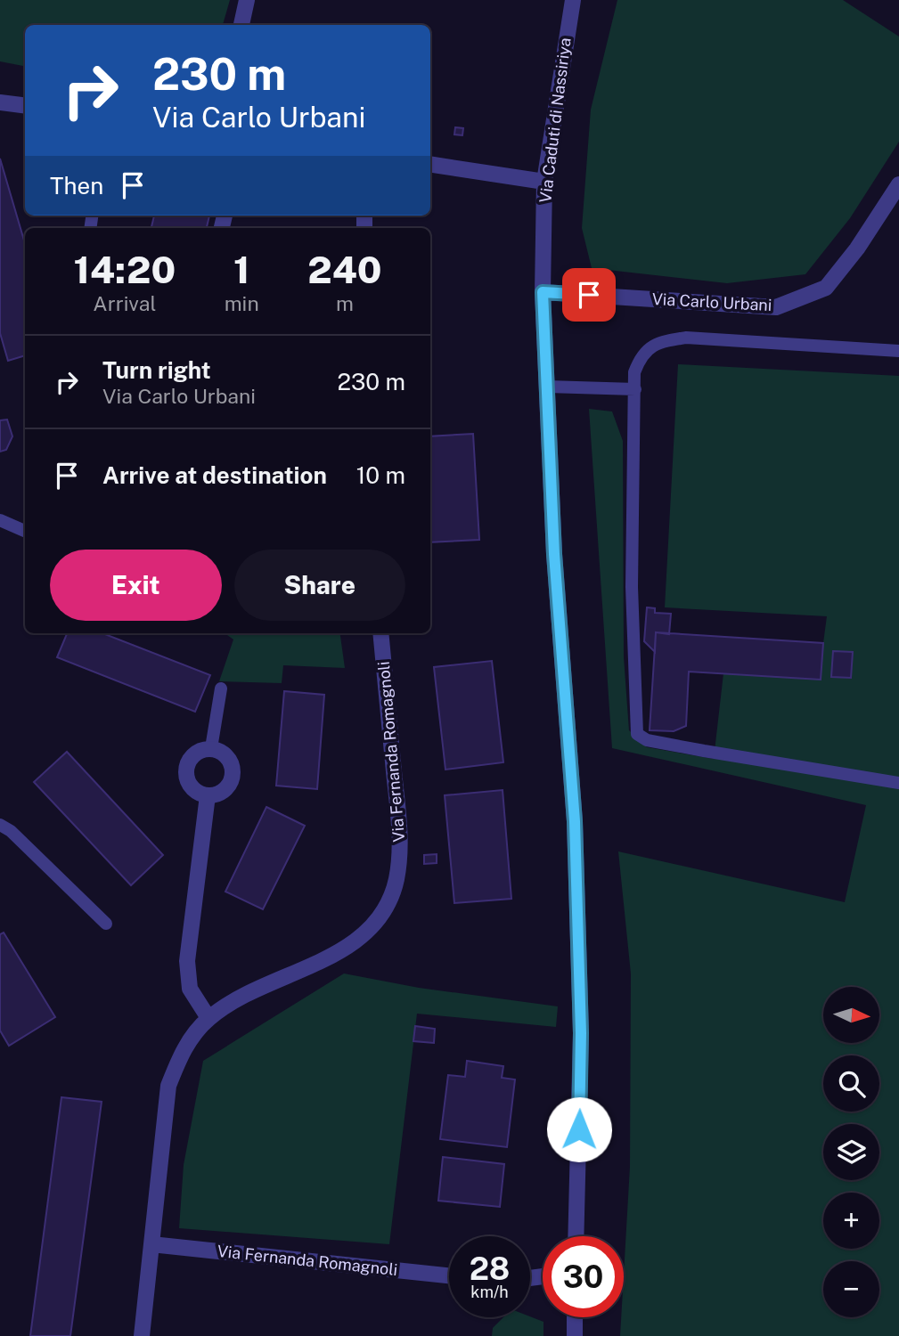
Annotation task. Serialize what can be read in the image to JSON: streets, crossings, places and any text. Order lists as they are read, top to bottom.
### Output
{
  "streets": {
    "street": ["Via Caduti di Nassiriya", "Via Carlo Urbani", "Via Fernanda Romagnoli"]
  },
  "crossings": [
    ["Via Caduti di Nassiriya", "Via Carlo Urbani"]
  ],
  "north": "right",
  "page": {
    "turn": ["230 m", "Via Carlo Urbani"],
    "then": "Then",
    "eta": [
      "14:20",
      "Arrival",
      "1",
      "min",
      "240",
      "m"
    ],
    "list": [
      {
        "name": "Turn right",
        "note": "Via Carlo Urbani",
        "value": "230 m"
      },
      {
        "name": "Arrive at destination",
        "value": "10 m"
      }
    ],
    "buttons": ["Exit", "Share"],
    "map_buttons": ["+", "−"],
    "speed": "28 km/h",
    "limit": "30"
  }
}
